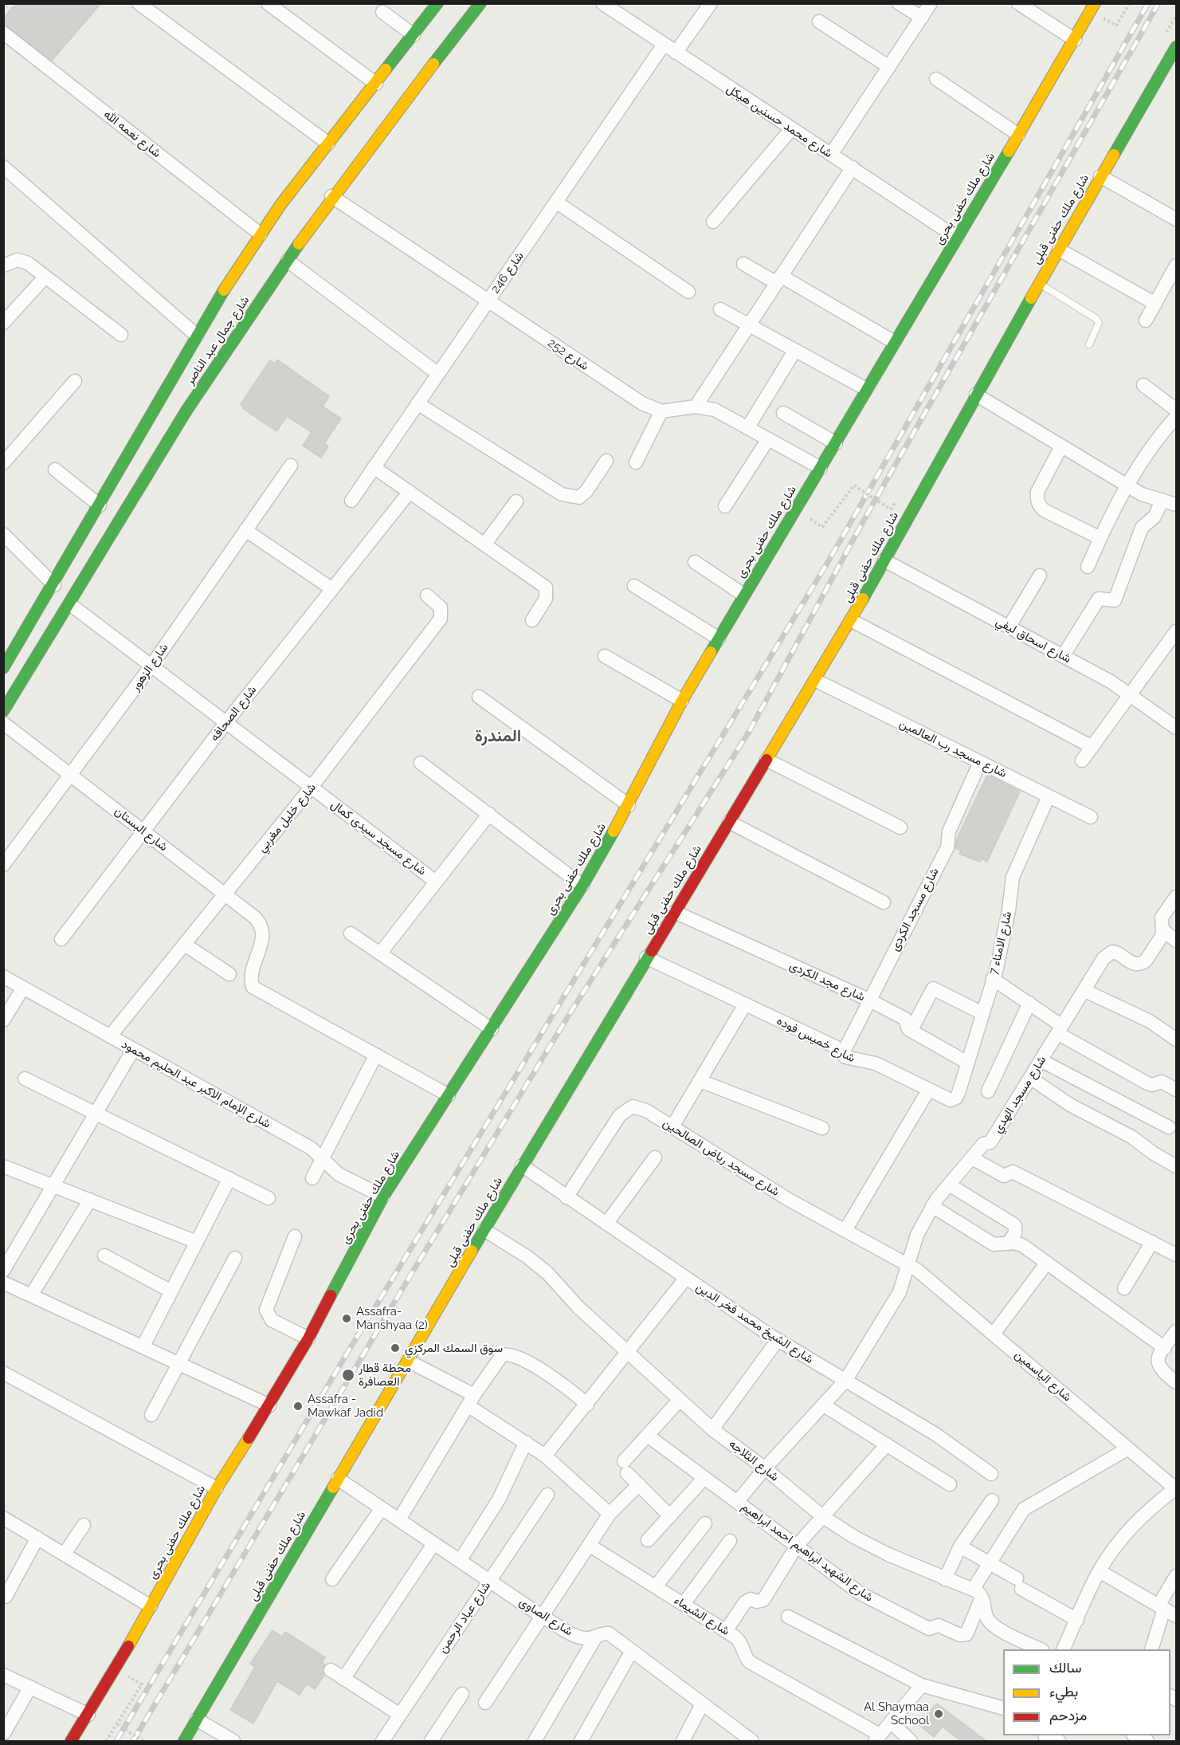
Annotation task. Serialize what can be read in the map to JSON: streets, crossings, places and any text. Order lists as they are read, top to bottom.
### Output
{
  "streets": {
    "street": [
      "شارع محمد حسنين هيكل",
      "شارع نعمه الله",
      "شارع ملك حفنى بحرى",
      "شارع ملك حفنى قبلى",
      "شارع 246",
      "شارع جمال عبد الناصر",
      "شارع 252",
      "شارع اسحاق ليفي",
      "شارع الزهور",
      "شارع الصحافه",
      "شارع مسجد رب العالمين",
      "شارع خليل مغربي",
      "شارع البستان",
      "شارع مسجد سيدى كمال",
      "شارع مسجد الكردى",
      "شارع الامناء 7",
      "شارع مجد الكردى",
      "شارع خميس فوده",
      "شارع الإمام الاكبر عبد الحليم محمود",
      "شارع مسجد الهدي",
      "شارع مسجد رياض الصالحين",
      "شارع الشيخ محمد فخر الدين",
      "شارع الياسمين",
      "شارع الثلاجه",
      "شارع الشهيد ابراهيم احمد ابراهيم",
      "شارع الشيماء",
      "شارع الصاوى",
      "شارع عباد الرحمن"
    ]
  },
  "crossings": [
    ["شارع محمد حسنين هيكل", "شارع ملك حفنى بحرى"],
    ["شارع محمد حسنين هيكل", "شارع 246"],
    ["شارع نعمه الله", "شارع جمال عبد الناصر"],
    ["شارع ملك حفنى بحرى", "شارع الإمام الاكبر عبد الحليم محمود"],
    ["شارع ملك حفنى قبلى", "شارع اسحاق ليفي"],
    ["شارع ملك حفنى قبلى", "شارع مسجد رب العالمين"],
    ["شارع ملك حفنى قبلى", "شارع مجد الكردى"],
    ["شارع ملك حفنى قبلى", "شارع خميس فوده"],
    ["شارع ملك حفنى قبلى", "شارع الشيخ محمد فخر الدين"],
    ["شارع ملك حفنى قبلى", "شارع الثلاجه"],
    ["شارع ملك حفنى قبلى", "شارع الصاوى"],
    ["شارع 246", "شارع 252"],
    ["شارع جمال عبد الناصر", "شارع 252"],
    ["شارع جمال عبد الناصر", "شارع مسجد سيدى كمال"],
    ["شارع الزهور", "شارع البستان"],
    ["شارع الزهور", "شارع مسجد سيدى كمال"],
    ["شارع الصحافه", "شارع البستان"],
    ["شارع الصحافه", "شارع مسجد سيدى كمال"],
    ["شارع مسجد رب العالمين", "شارع مسجد الكردى"],
    ["شارع مسجد رب العالمين", "شارع الامناء 7"],
    ["شارع خليل مغربي", "شارع البستان"],
    ["شارع خليل مغربي", "شارع مسجد سيدى كمال"],
    ["شارع خليل مغربي", "شارع الإمام الاكبر عبد الحليم محمود"],
    ["شارع مسجد الكردى", "شارع مجد الكردى"],
    ["شارع مسجد الكردى", "شارع خميس فوده"],
    ["شارع الامناء 7", "شارع مجد الكردى"],
    ["شارع الامناء 7", "شارع خميس فوده"],
    ["شارع مسجد الهدي", "شارع مسجد رياض الصالحين"],
    ["شارع مسجد الهدي", "شارع الشيخ محمد فخر الدين"],
    ["شارع مسجد الهدي", "شارع الياسمين"],
    ["شارع مسجد الهدي", "شارع الثلاجه"],
    ["شارع مسجد الهدي", "شارع الشهيد ابراهيم احمد ابراهيم"],
    ["شارع مسجد رياض الصالحين", "شارع الشيخ محمد فخر الدين"],
    ["شارع مسجد رياض الصالحين", "شارع الياسمين"],
    ["شارع الثلاجه", "شارع الشهيد ابراهيم احمد ابراهيم"],
    ["شارع الصاوى", "شارع عباد الرحمن"]
  ],
  "districts": ["المندرة"],
  "places": [
    "Assafra- Manshyaa (2)",
    "سوق السمك المركزي",
    "محطة قطار العصافرة",
    "Assafra - Mawkaf Jadid",
    "Al Shaymaa School"
  ],
  "legend": ["سالك", "بطيء", "مزدحم"]
}
